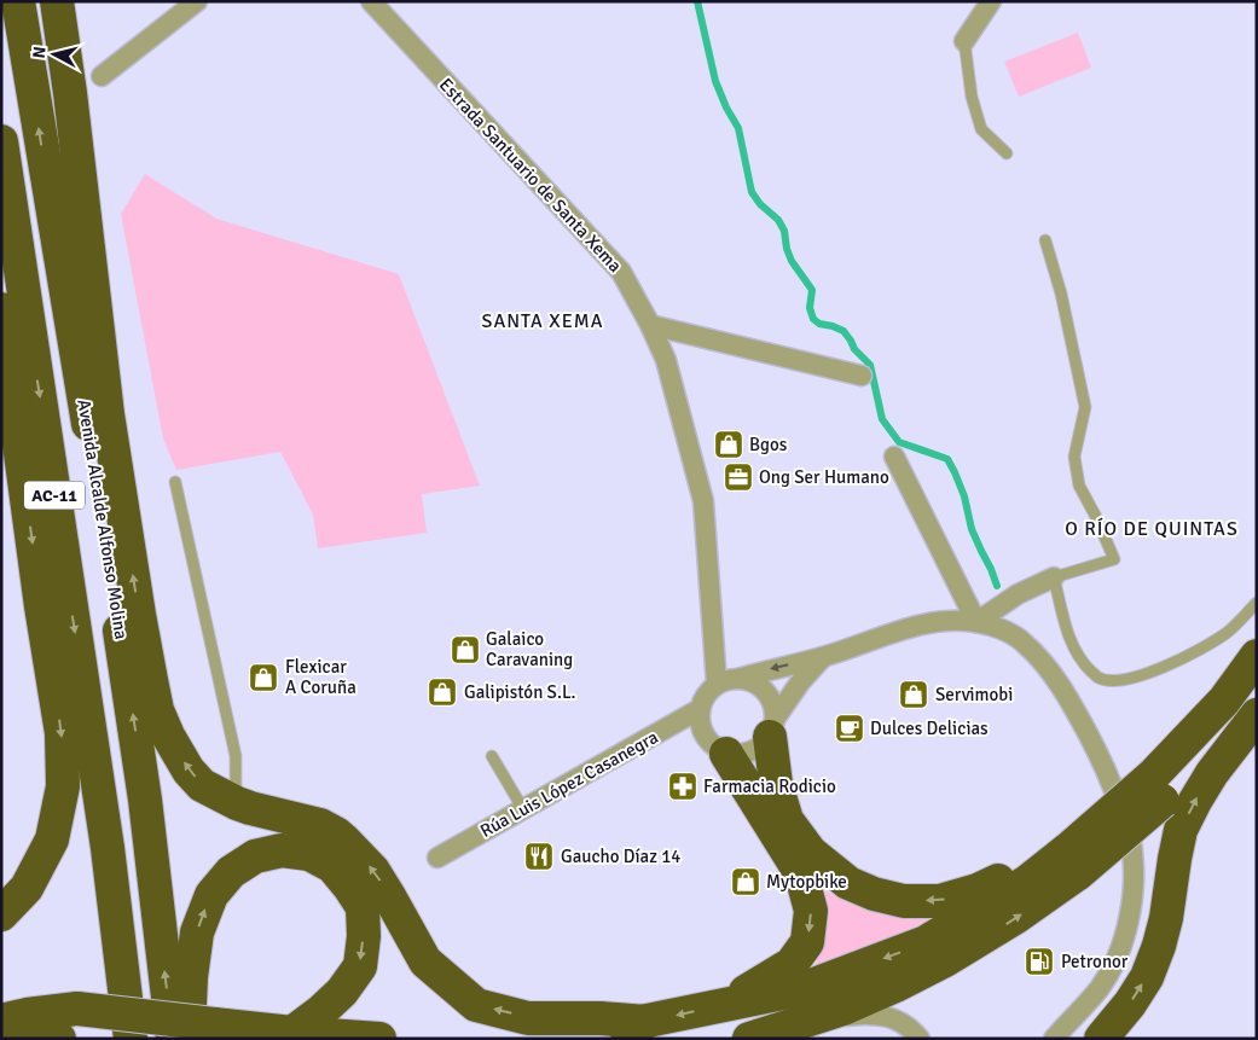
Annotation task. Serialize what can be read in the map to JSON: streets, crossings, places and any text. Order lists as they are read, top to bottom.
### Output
{
  "streets": {
    "highway": ["AC-11", "Avenida Alcalde Alfonso Molina"],
    "street": ["Estrada Santuario de Santa Xema", "Rúa Luis López Casanegra"]
  },
  "crossings": [
    ["Estrada Santuario de Santa Xema", "Rúa Luis López Casanegra"]
  ],
  "districts": ["SANTA XEMA", "O RÍO DE QUINTAS"],
  "places": {
    "shop": [
      "Bgos",
      "Galaico Caravaning",
      "Flexicar A Coruña",
      "Galipistón S.L.",
      "Servimobi",
      "Mytopbike"
    ],
    "office": ["Ong Ser Humano"],
    "cafe": ["Dulces Delicias"],
    "pharmacy": ["Farmacia Rodicio"],
    "restaurant": ["Gaucho Díaz 14"],
    "fuel station": ["Petronor"]
  },
  "north": "left"
}
